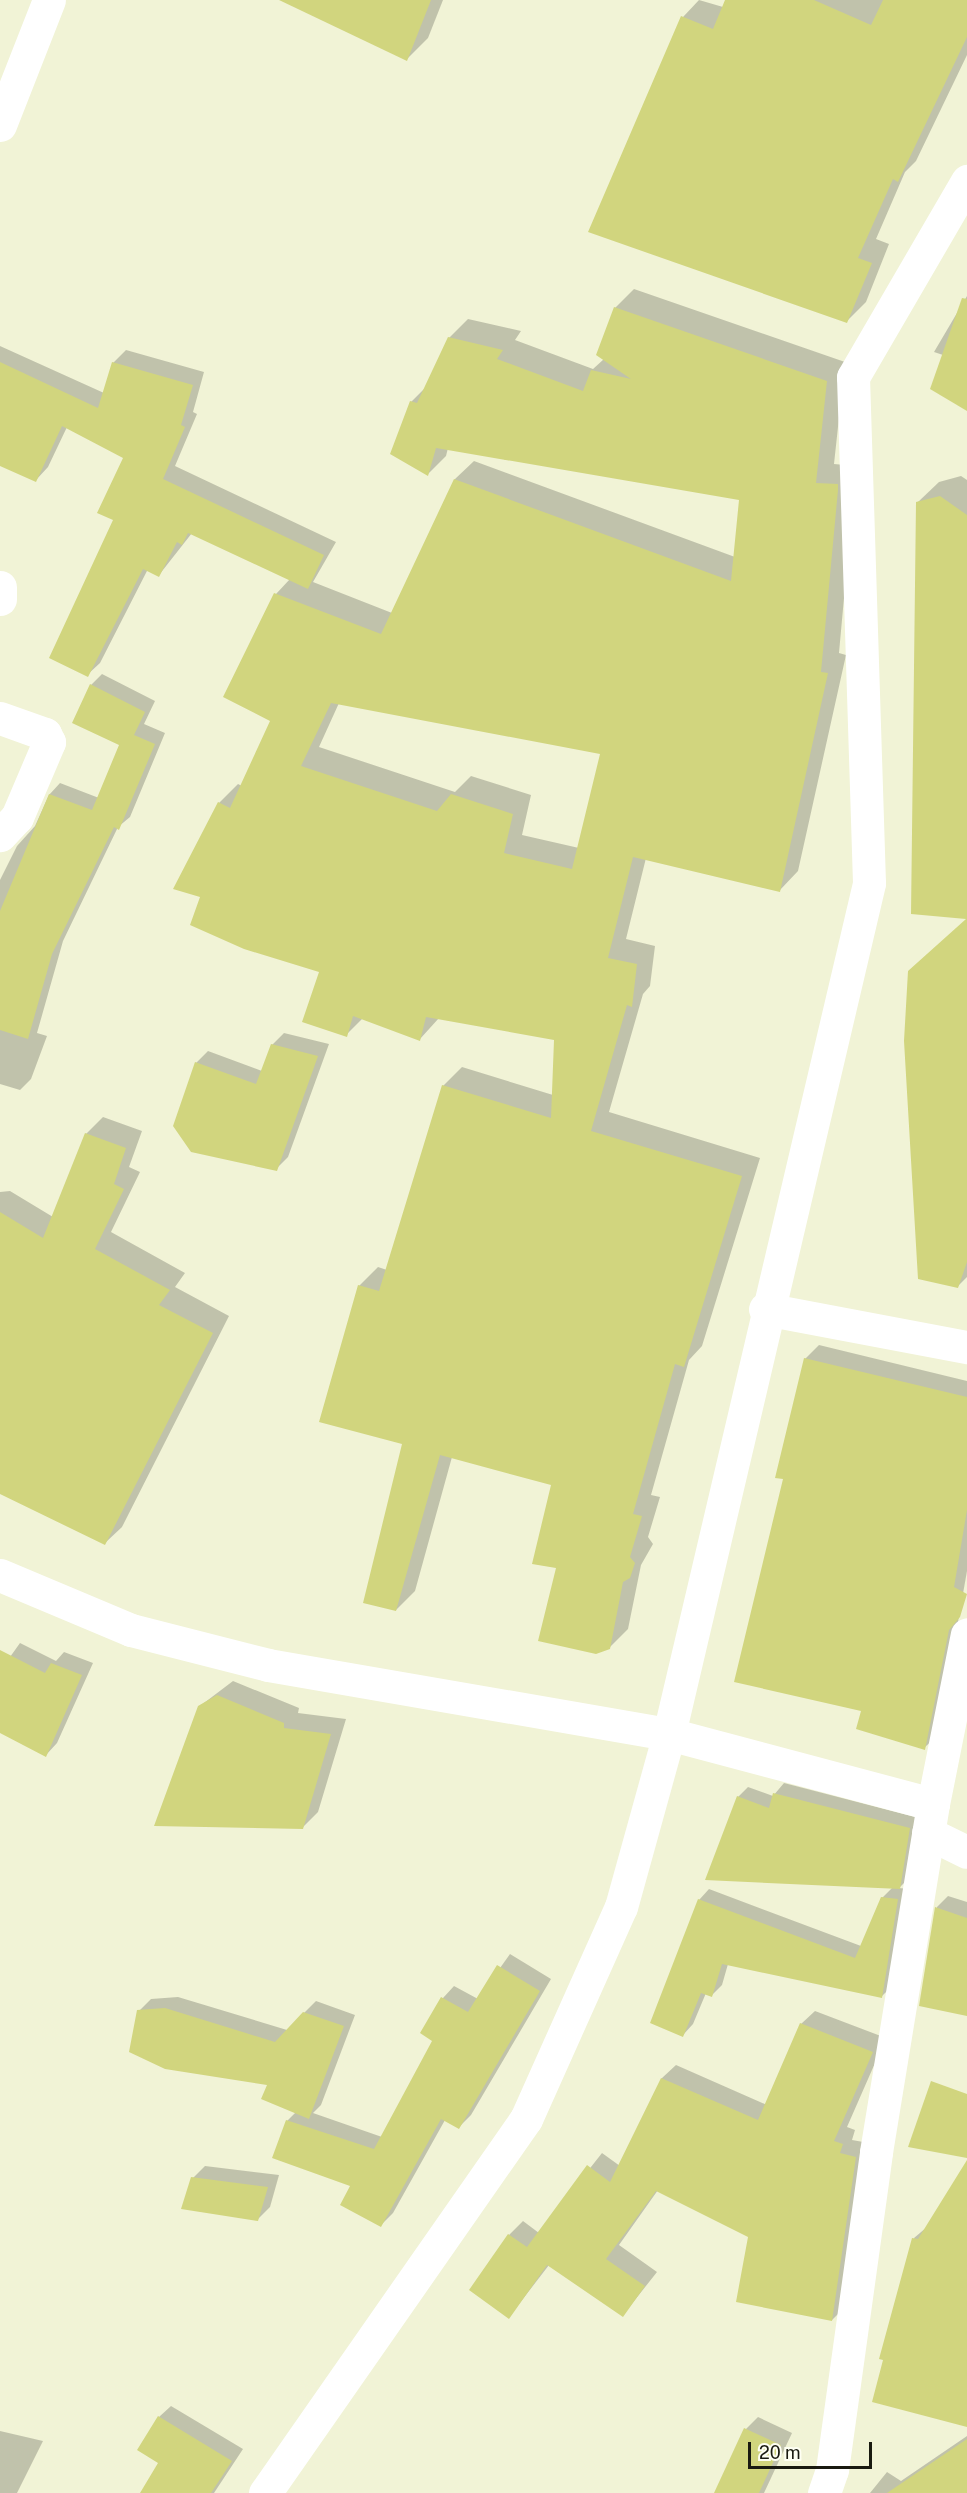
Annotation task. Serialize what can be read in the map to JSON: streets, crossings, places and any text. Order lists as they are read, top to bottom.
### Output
{
  "scale_bar": "20 m"
}
